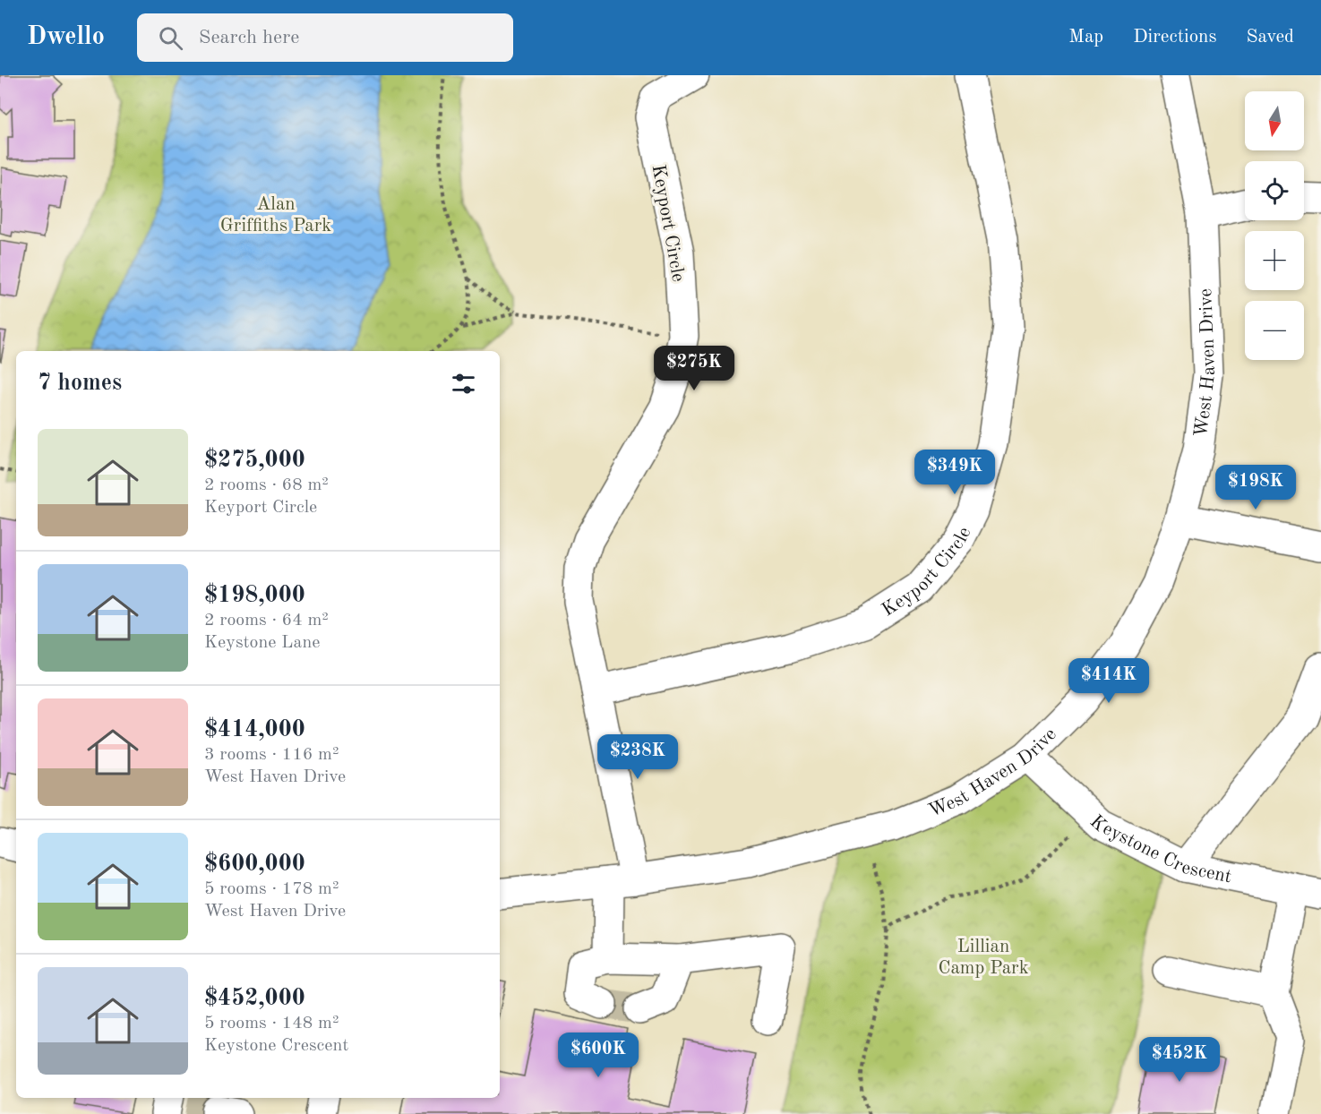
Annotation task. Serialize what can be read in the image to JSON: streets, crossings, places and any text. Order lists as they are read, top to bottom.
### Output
{
  "streets": {
    "street": ["Keyport Circle", "West Haven Drive", "Keystone Crescent"]
  },
  "crossings": [
    ["Keyport Circle", "West Haven Drive"],
    ["West Haven Drive", "Keystone Crescent"]
  ],
  "parks": ["Alan Griffiths Park", "Lillian Camp Park"],
  "north": "bottom",
  "page": {
    "header": "Dwello",
    "search": "Search here",
    "nav": ["Map", "Directions", "Saved"],
    "map_buttons": ["+", "−"],
    "price": [
      "$275K",
      "$349K",
      "$198K",
      "$414K",
      "$238K",
      "$600K",
      "$452K"
    ],
    "heading": "7 homes",
    "list": [
      {
        "name": "$275,000",
        "note": "2 rooms · 68 m² · Keyport Circle"
      },
      {
        "name": "$198,000",
        "note": "2 rooms · 64 m² · Keystone Lane"
      },
      {
        "name": "$414,000",
        "note": "3 rooms · 116 m² · West Haven Drive"
      },
      {
        "name": "$600,000",
        "note": "5 rooms · 178 m² · West Haven Drive"
      },
      {
        "name": "$452,000",
        "note": "5 rooms · 148 m² · Keystone Crescent"
      }
    ]
  }
}
